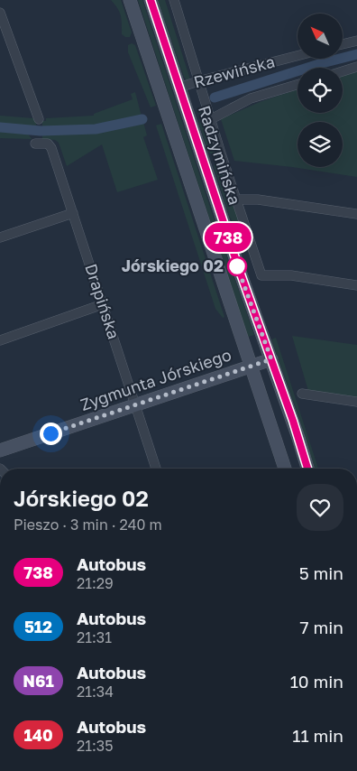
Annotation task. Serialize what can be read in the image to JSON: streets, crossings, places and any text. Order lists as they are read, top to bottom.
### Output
{
  "streets": {
    "main road": ["Radzymińska", "Zygmunta Jórskiego"],
    "street": ["Rzewińska", "Drapińska"]
  },
  "crossings": [
    ["Rzewińska", "Radzymińska"],
    ["Radzymińska", "Zygmunta Jórskiego"],
    ["Drapińska", "Zygmunta Jórskiego"]
  ],
  "places": ["Jórskiego 02"],
  "lines": ["bus line 738"],
  "north": "top left",
  "page": {
    "on_map": "738",
    "heading": ["Jórskiego 02", "Pieszo · 3 min · 240 m"],
    "list": [
      {
        "mark": "738",
        "name": "Autobus",
        "note": "21:29",
        "value": "5 min"
      },
      {
        "mark": "512",
        "name": "Autobus",
        "note": "21:31",
        "value": "7 min"
      },
      {
        "mark": "N61",
        "name": "Autobus",
        "note": "21:34",
        "value": "10 min"
      },
      {
        "mark": "140",
        "name": "Autobus",
        "note": "21:35",
        "value": "11 min"
      }
    ]
  }
}
